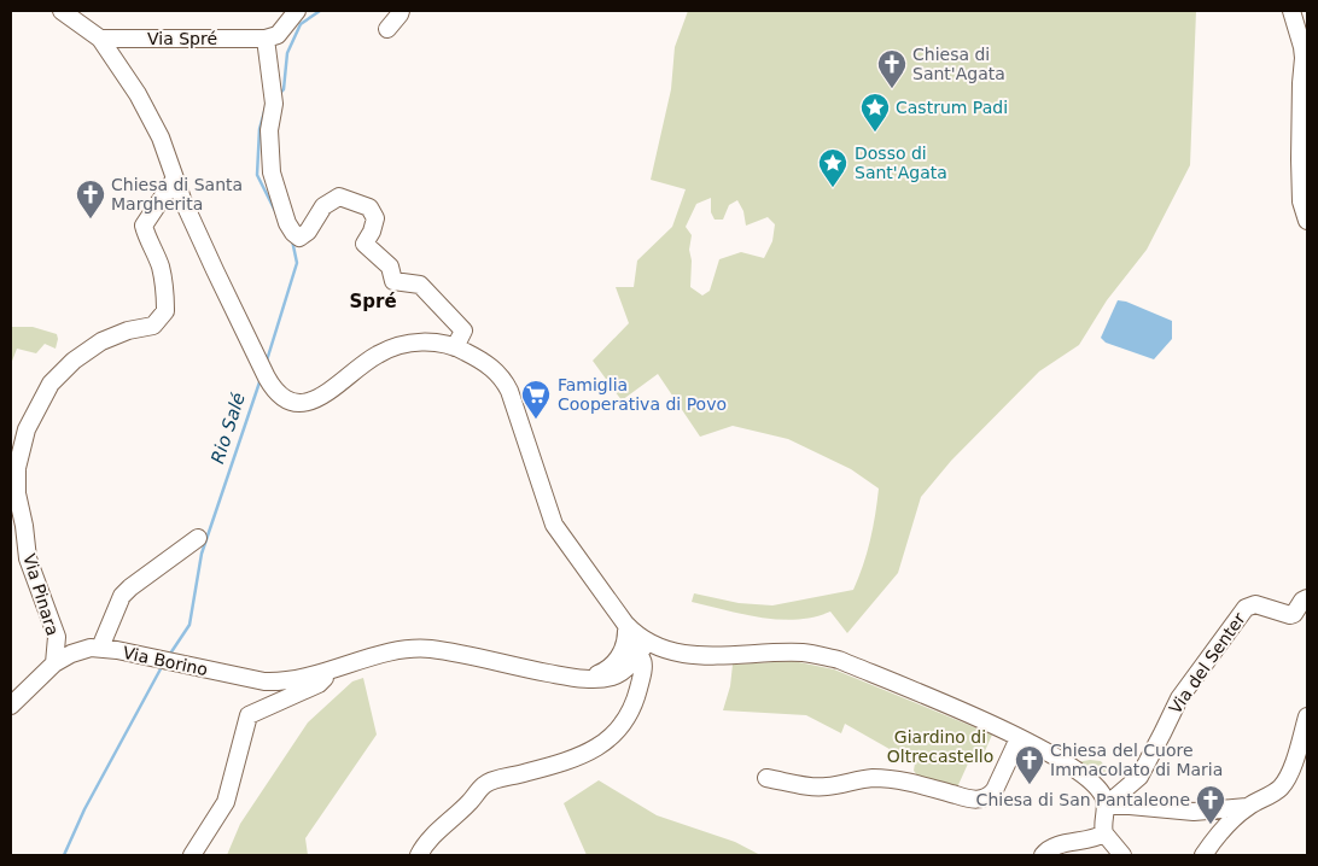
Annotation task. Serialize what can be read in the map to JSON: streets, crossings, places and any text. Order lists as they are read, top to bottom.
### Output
{
  "streets": {
    "street": [
      "Via Spré",
      "Via Pinara",
      "Via Borino",
      "Via del Senter"
    ]
  },
  "crossings": [
    ["Via Pinara", "Via Borino"]
  ],
  "districts": ["Spré"],
  "water": ["Rio Salé"],
  "parks": ["Giardino di Oltrecastello"],
  "places": {
    "church": [
      "Chiesa di Sant'Agata",
      "Chiesa di Santa Margherita",
      "Chiesa del Cuore Immacolato di Maria",
      "Chiesa di San Pantaleone"
    ],
    "place": ["Castrum Padi", "Dosso di Sant'Agata"],
    "supermarket": ["Famiglia Cooperativa di Povo"]
  }
}
